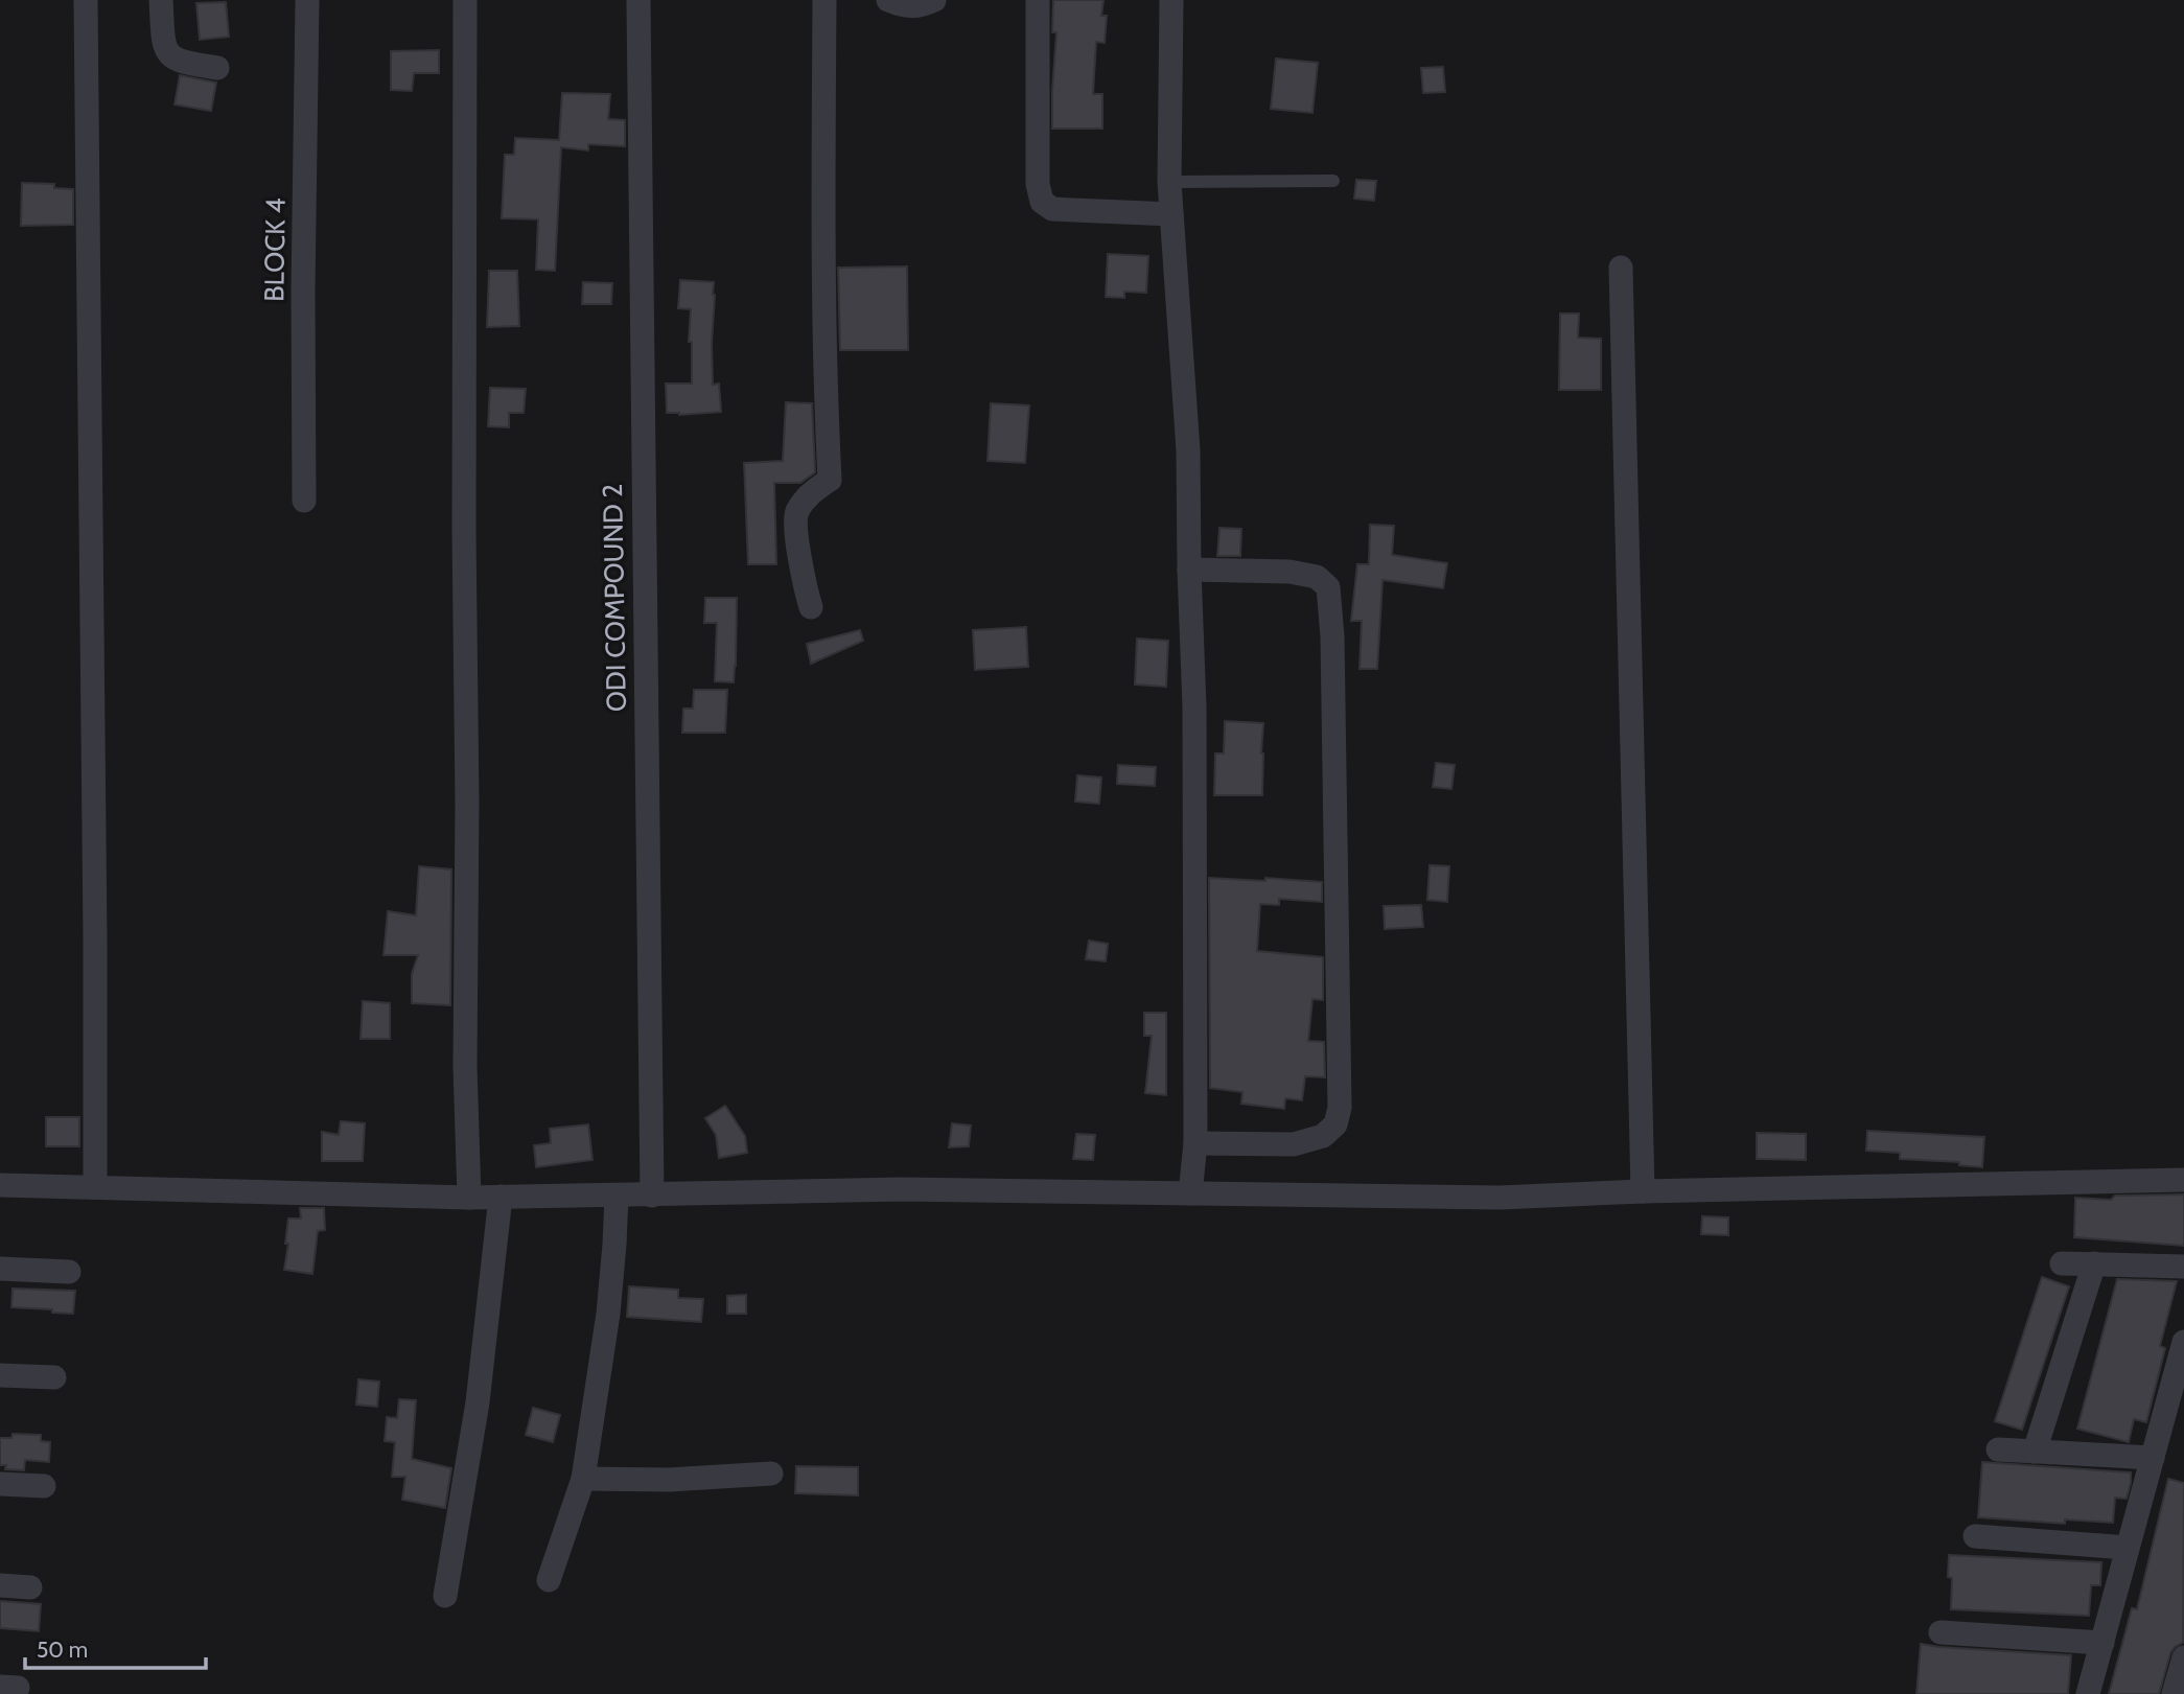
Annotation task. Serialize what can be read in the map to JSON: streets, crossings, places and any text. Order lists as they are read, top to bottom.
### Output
{
  "streets": {
    "street": ["BLOCK 4", "ODI COMPOUND 2"]
  },
  "scale_bar": "50 m"
}
